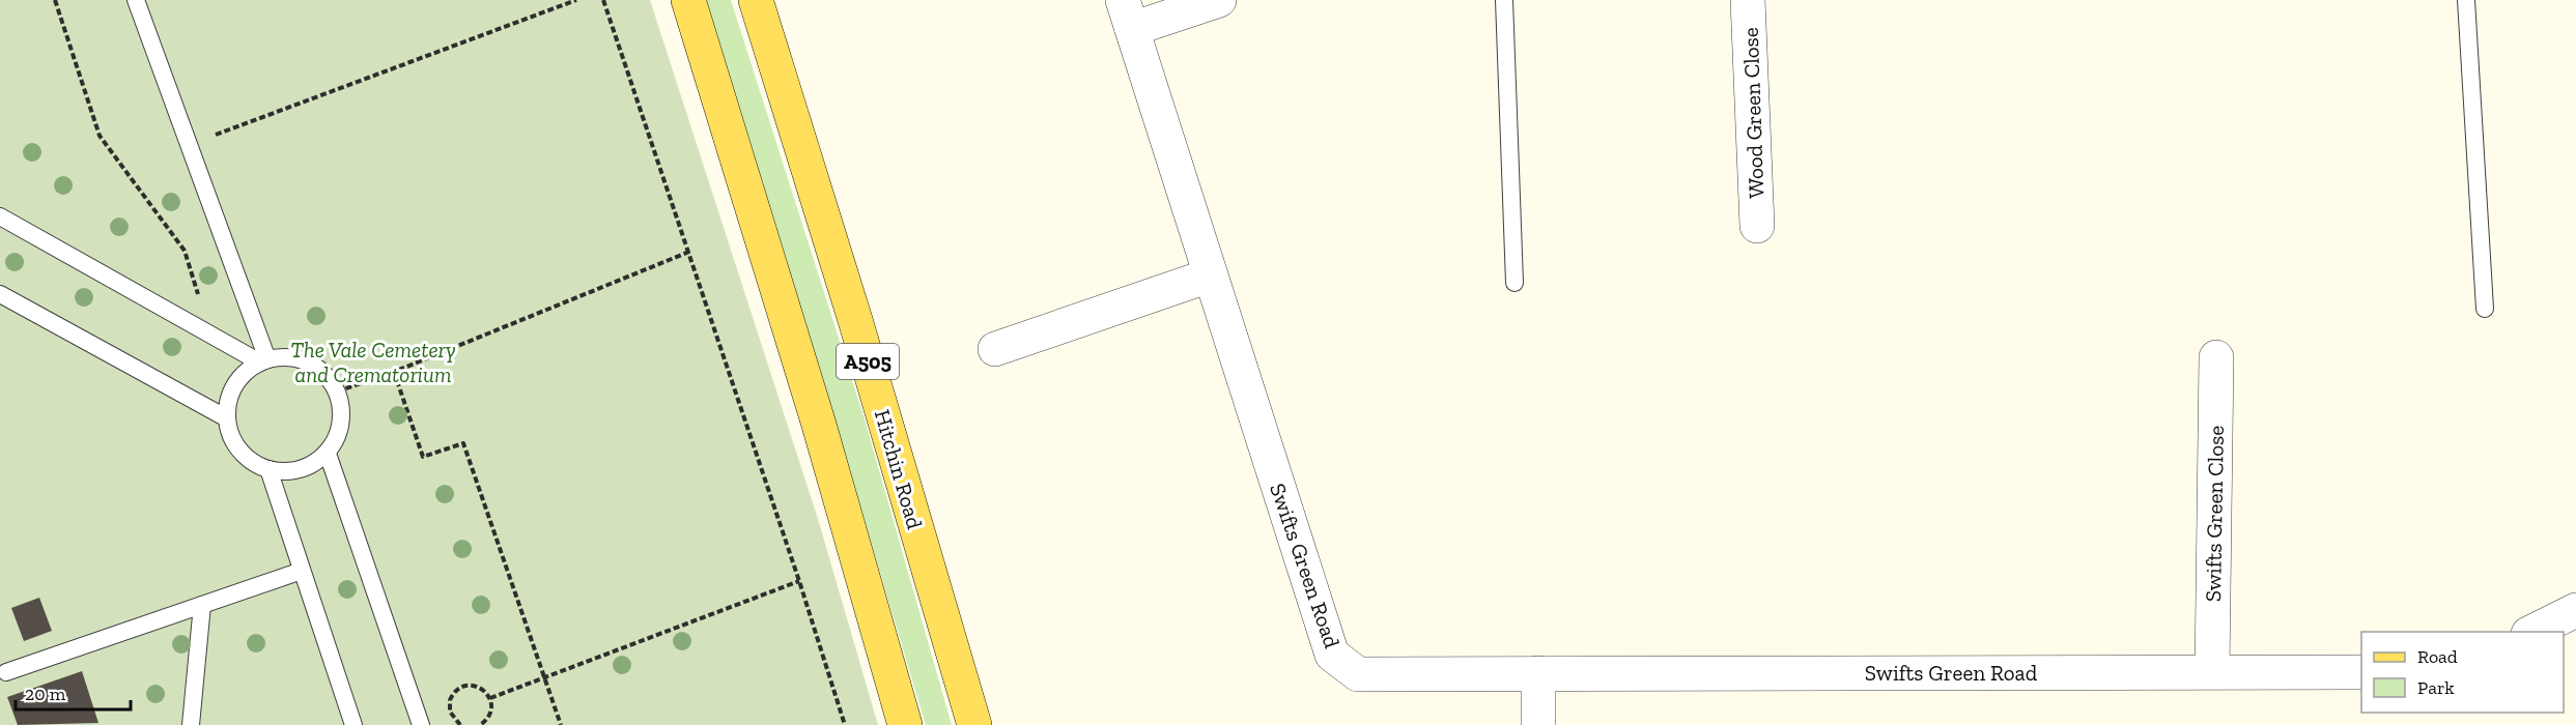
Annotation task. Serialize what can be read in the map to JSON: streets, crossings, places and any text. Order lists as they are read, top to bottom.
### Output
{
  "streets": {
    "main road": ["A505", "Hitchin Road"],
    "street": ["Wood Green Close", "Swifts Green Close", "Swifts Green Road"]
  },
  "crossings": [
    ["Swifts Green Close", "Swifts Green Road"]
  ],
  "parks": ["The Vale Cemetery and Crematorium"],
  "legend": ["Road", "Park"],
  "scale_bar": "20 m"
}
